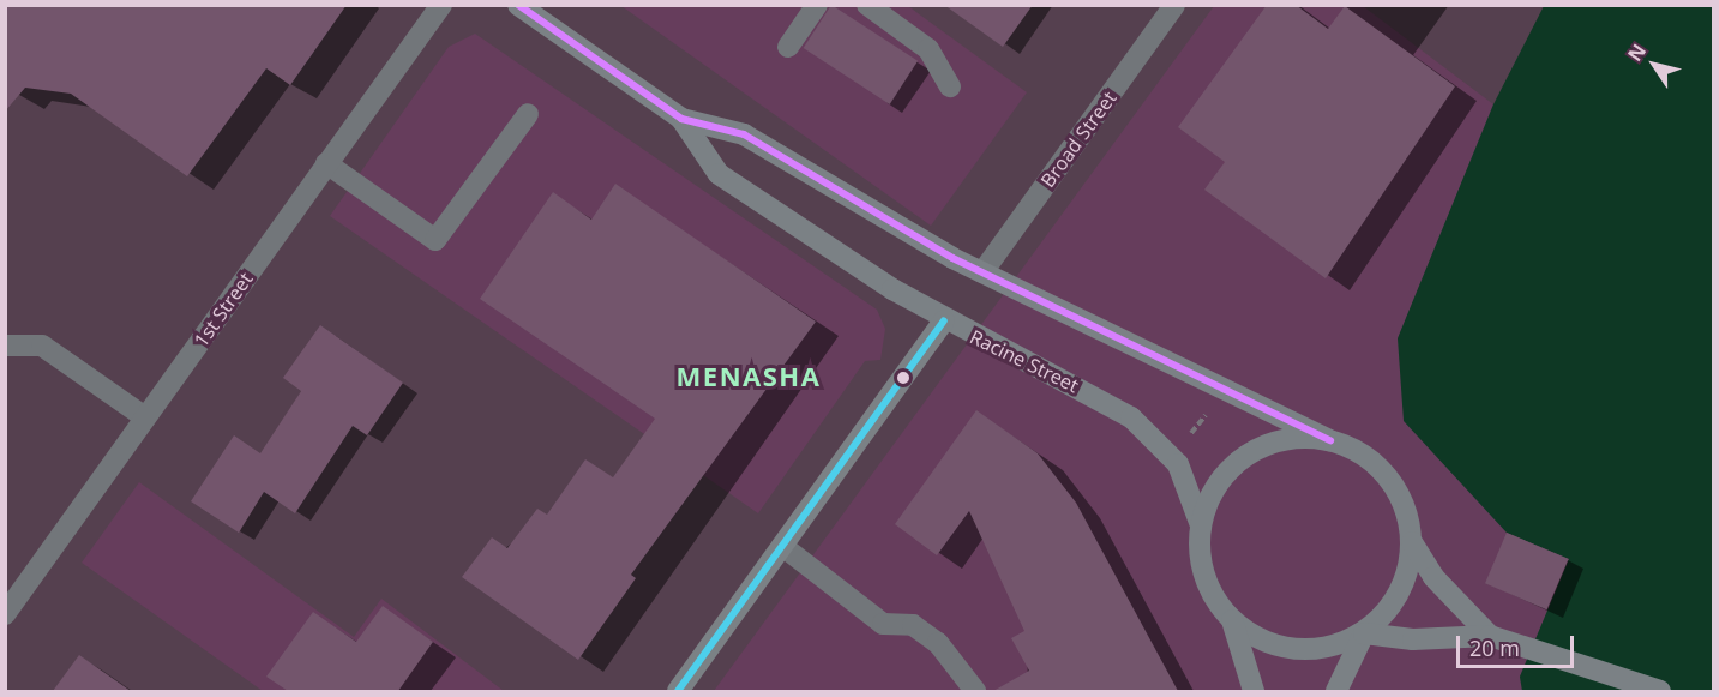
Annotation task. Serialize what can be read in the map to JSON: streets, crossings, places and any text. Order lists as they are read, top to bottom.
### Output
{
  "streets": {
    "main road": ["Racine Street"],
    "street": ["Broad Street", "1st Street"]
  },
  "crossings": [
    ["Broad Street", "Racine Street"]
  ],
  "districts": ["MENASHA"],
  "scale_bar": "20 m",
  "north": "top left"
}
